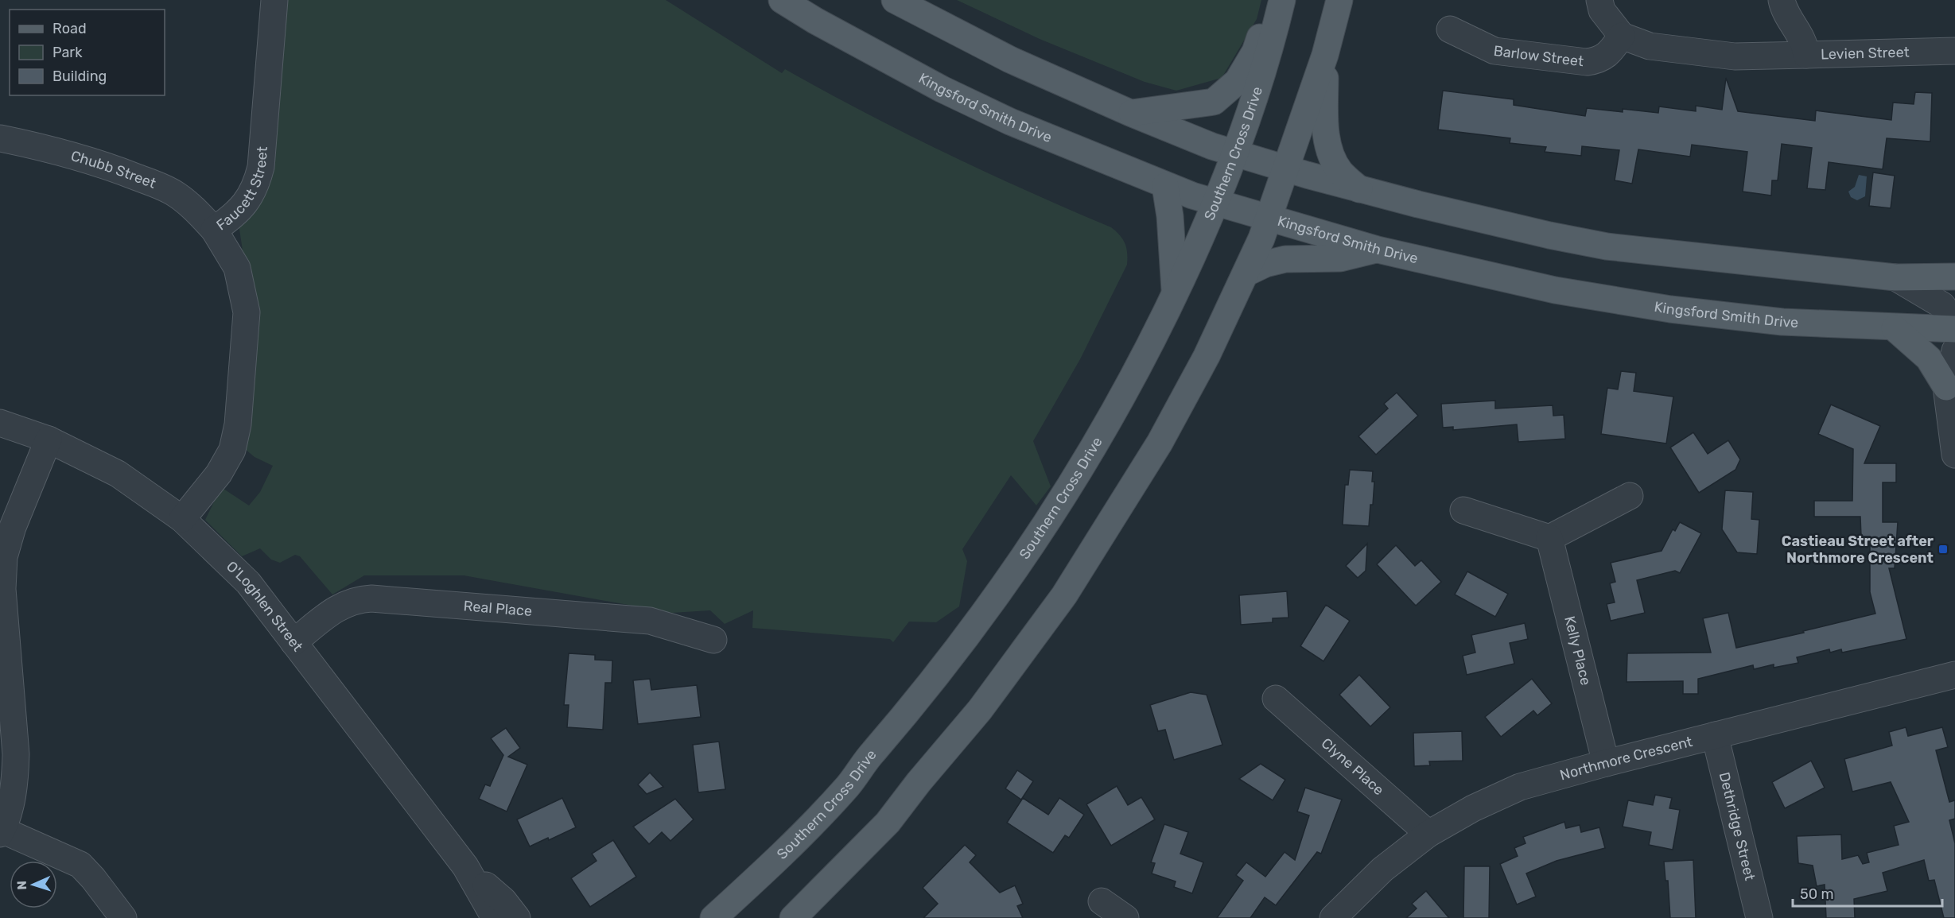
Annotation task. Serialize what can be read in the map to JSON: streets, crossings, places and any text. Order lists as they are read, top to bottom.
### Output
{
  "streets": {
    "main road": ["Kingsford Smith Drive", "Southern Cross Drive"],
    "street": [
      "Levien Street",
      "Barlow Street",
      "Chubb Street",
      "Faucett Street",
      "O'Loghlen Street",
      "Real Place",
      "Kelly Place",
      "Northmore Crescent",
      "Clyne Place",
      "Dethridge Street"
    ]
  },
  "crossings": [
    ["Kingsford Smith Drive", "Southern Cross Drive"],
    ["Chubb Street", "Faucett Street"],
    ["Faucett Street", "O'Loghlen Street"],
    ["O'Loghlen Street", "Real Place"],
    ["Kelly Place", "Northmore Crescent"],
    ["Northmore Crescent", "Clyne Place"],
    ["Northmore Crescent", "Dethridge Street"]
  ],
  "places": {
    "transit": ["Castieau Street after Northmore Crescent"]
  },
  "legend": ["Road", "Park", "Building"],
  "scale_bar": "50 m",
  "north": "left"
}
